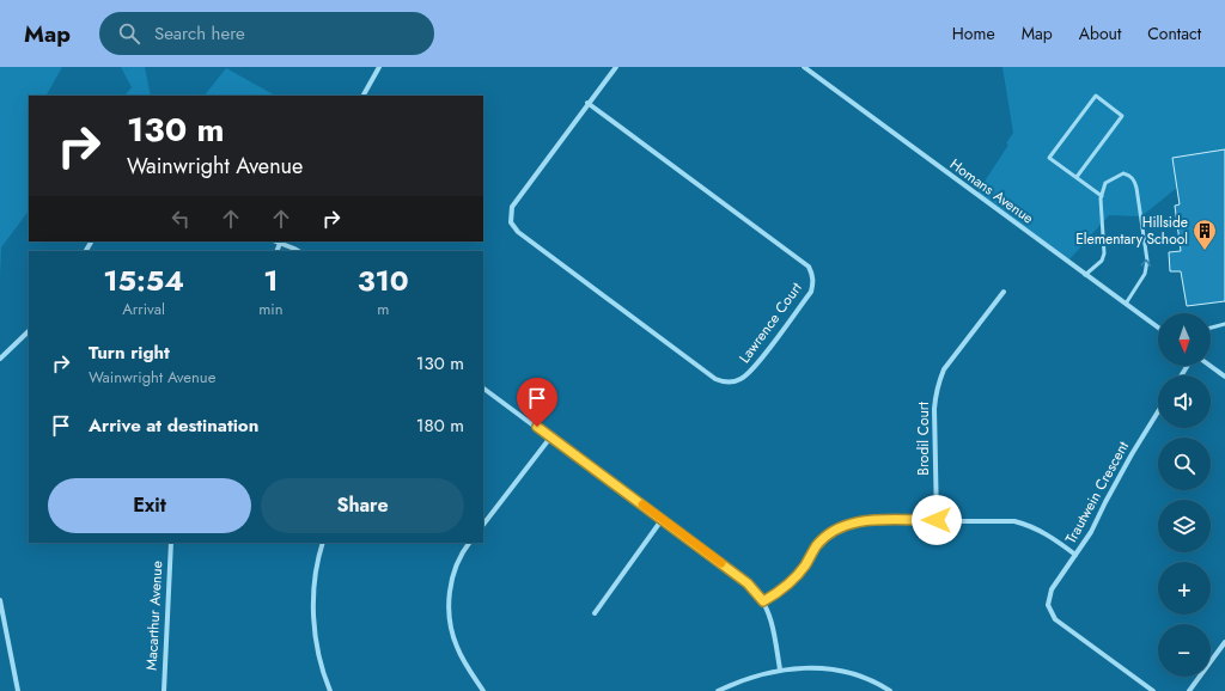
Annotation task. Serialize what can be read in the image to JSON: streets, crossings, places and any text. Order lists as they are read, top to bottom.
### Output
{
  "streets": {
    "street": [
      "Homans Avenue",
      "Lawrence Court",
      "Brodil Court",
      "Trautwein Crescent",
      "Macarthur Avenue"
    ]
  },
  "places": {
    "building": ["Hillside Elementary School"]
  },
  "north": "bottom",
  "page": {
    "header": "Map",
    "search": "Search here",
    "nav": [
      "Home",
      "Map",
      "About",
      "Contact"
    ],
    "turn": ["130 m", "Wainwright Avenue"],
    "eta": [
      "15:54",
      "Arrival",
      "1",
      "min",
      "310",
      "m"
    ],
    "map_buttons": ["+", "−"],
    "list": [
      {
        "name": "Turn right",
        "note": "Wainwright Avenue",
        "value": "130 m"
      },
      {
        "name": "Arrive at destination",
        "value": "180 m"
      }
    ],
    "buttons": ["Exit", "Share"]
  }
}
